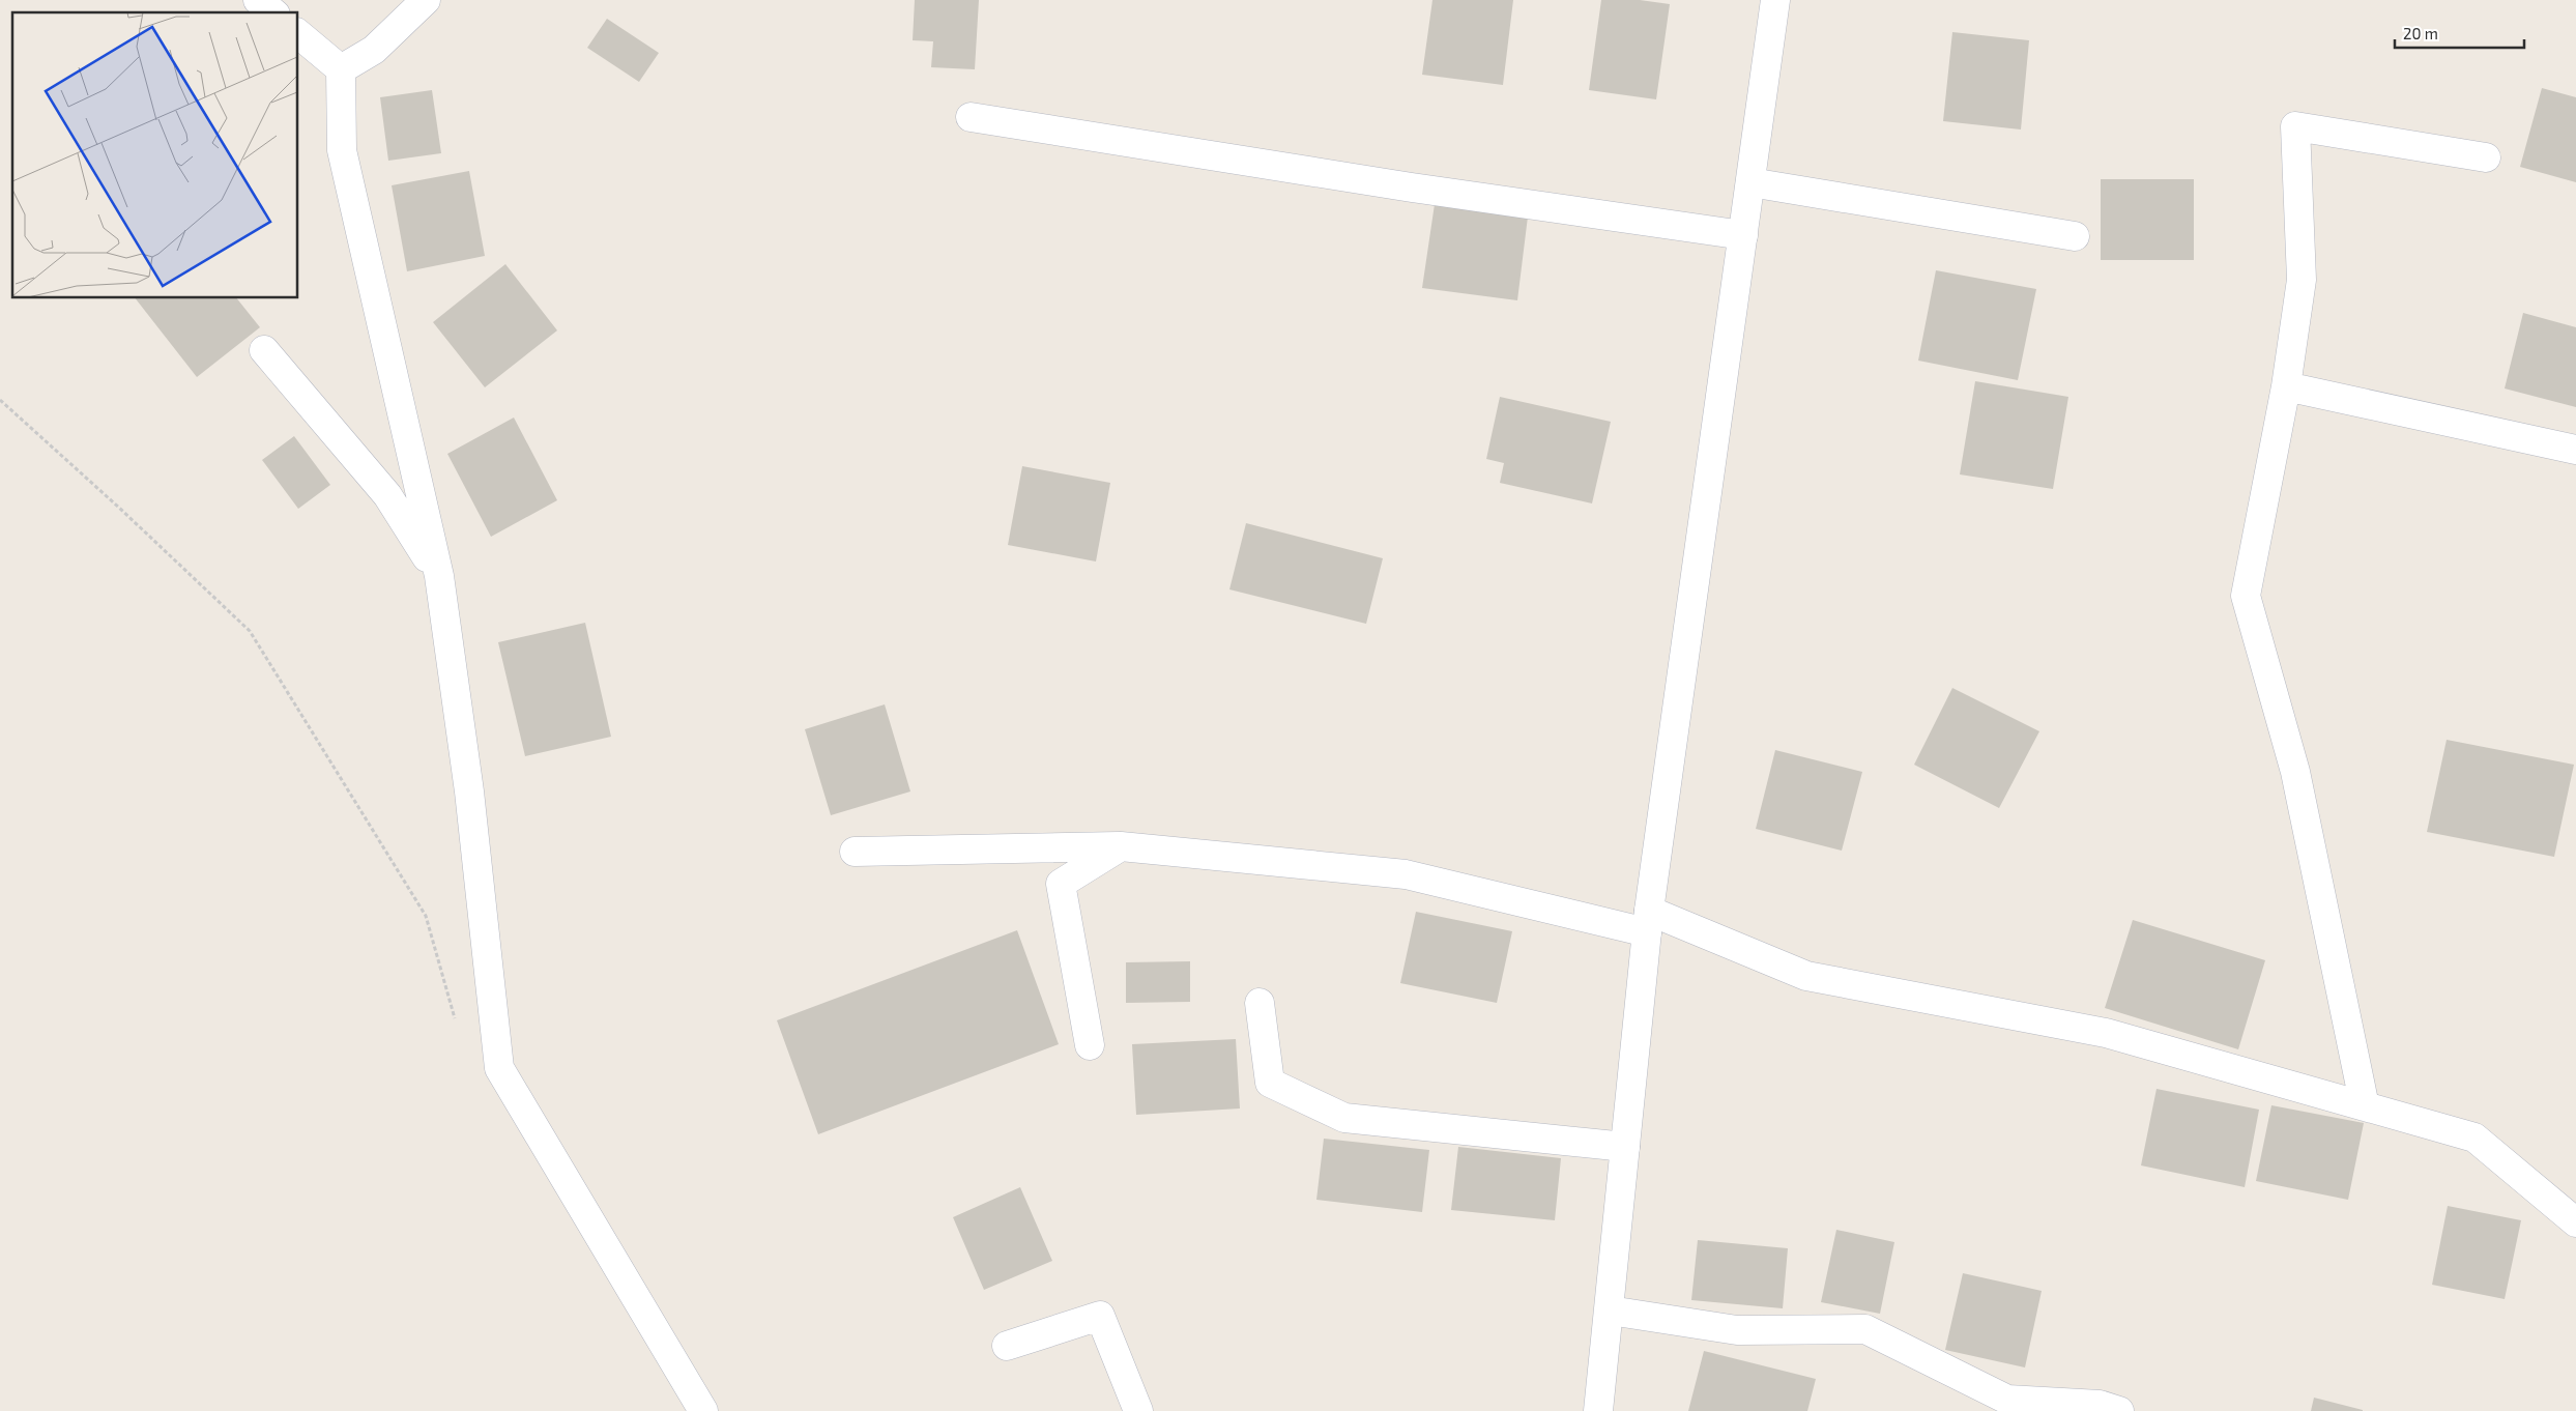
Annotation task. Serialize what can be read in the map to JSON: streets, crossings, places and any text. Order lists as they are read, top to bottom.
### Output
{
  "scale_bar": "20 m"
}
